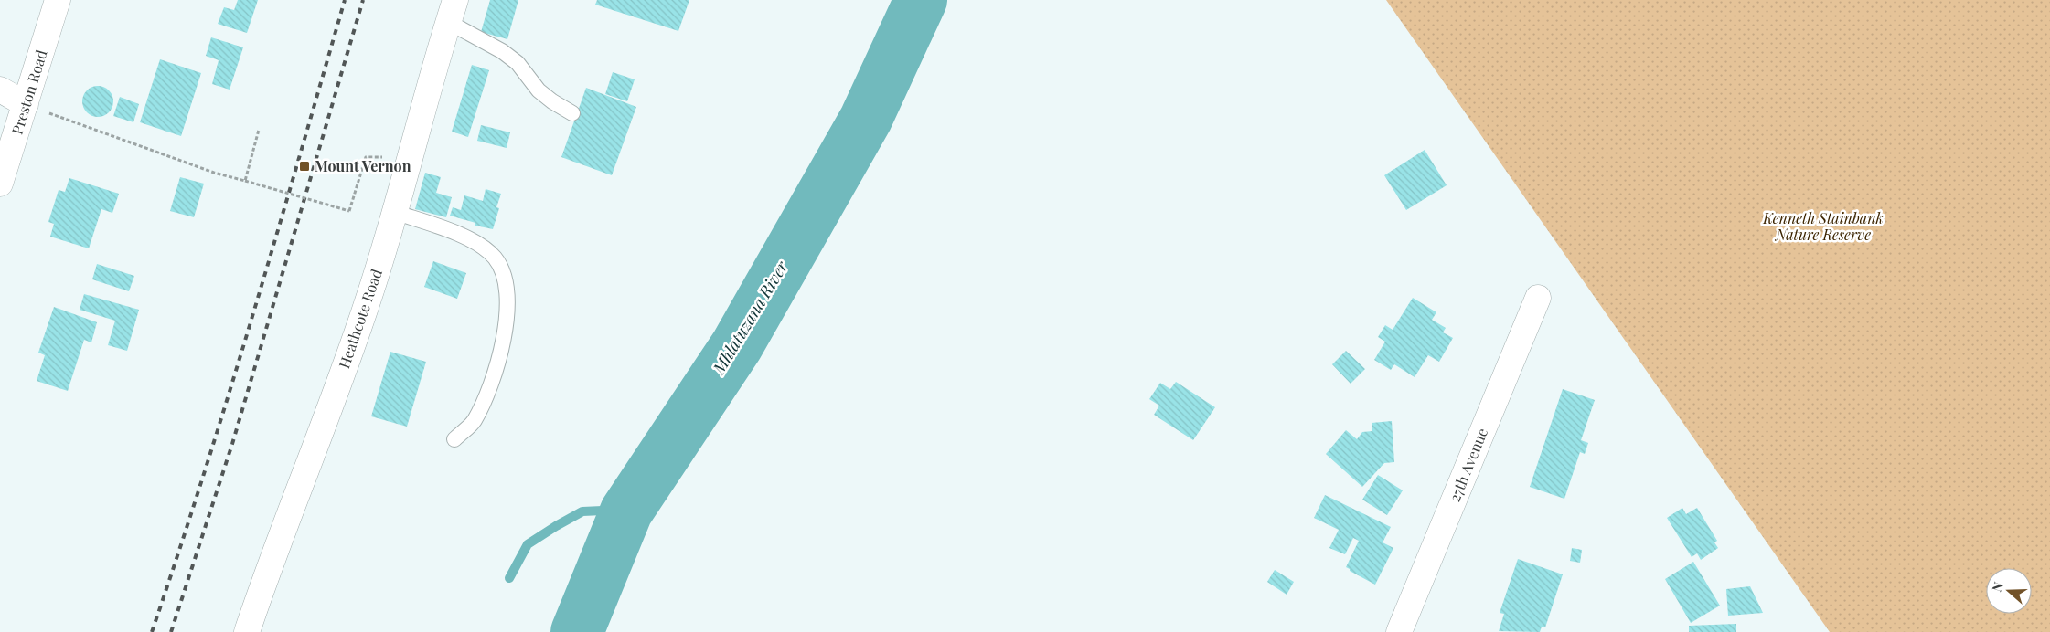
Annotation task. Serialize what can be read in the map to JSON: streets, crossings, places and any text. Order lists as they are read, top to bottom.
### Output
{
  "streets": {
    "street": ["Preston Road", "Heathcote Road", "27th Avenue"]
  },
  "water": ["Mhlatuzana River"],
  "parks": ["Kenneth Stainbank Nature Reserve"],
  "places": {
    "transit": ["Mount Vernon"]
  },
  "north": "left"
}
